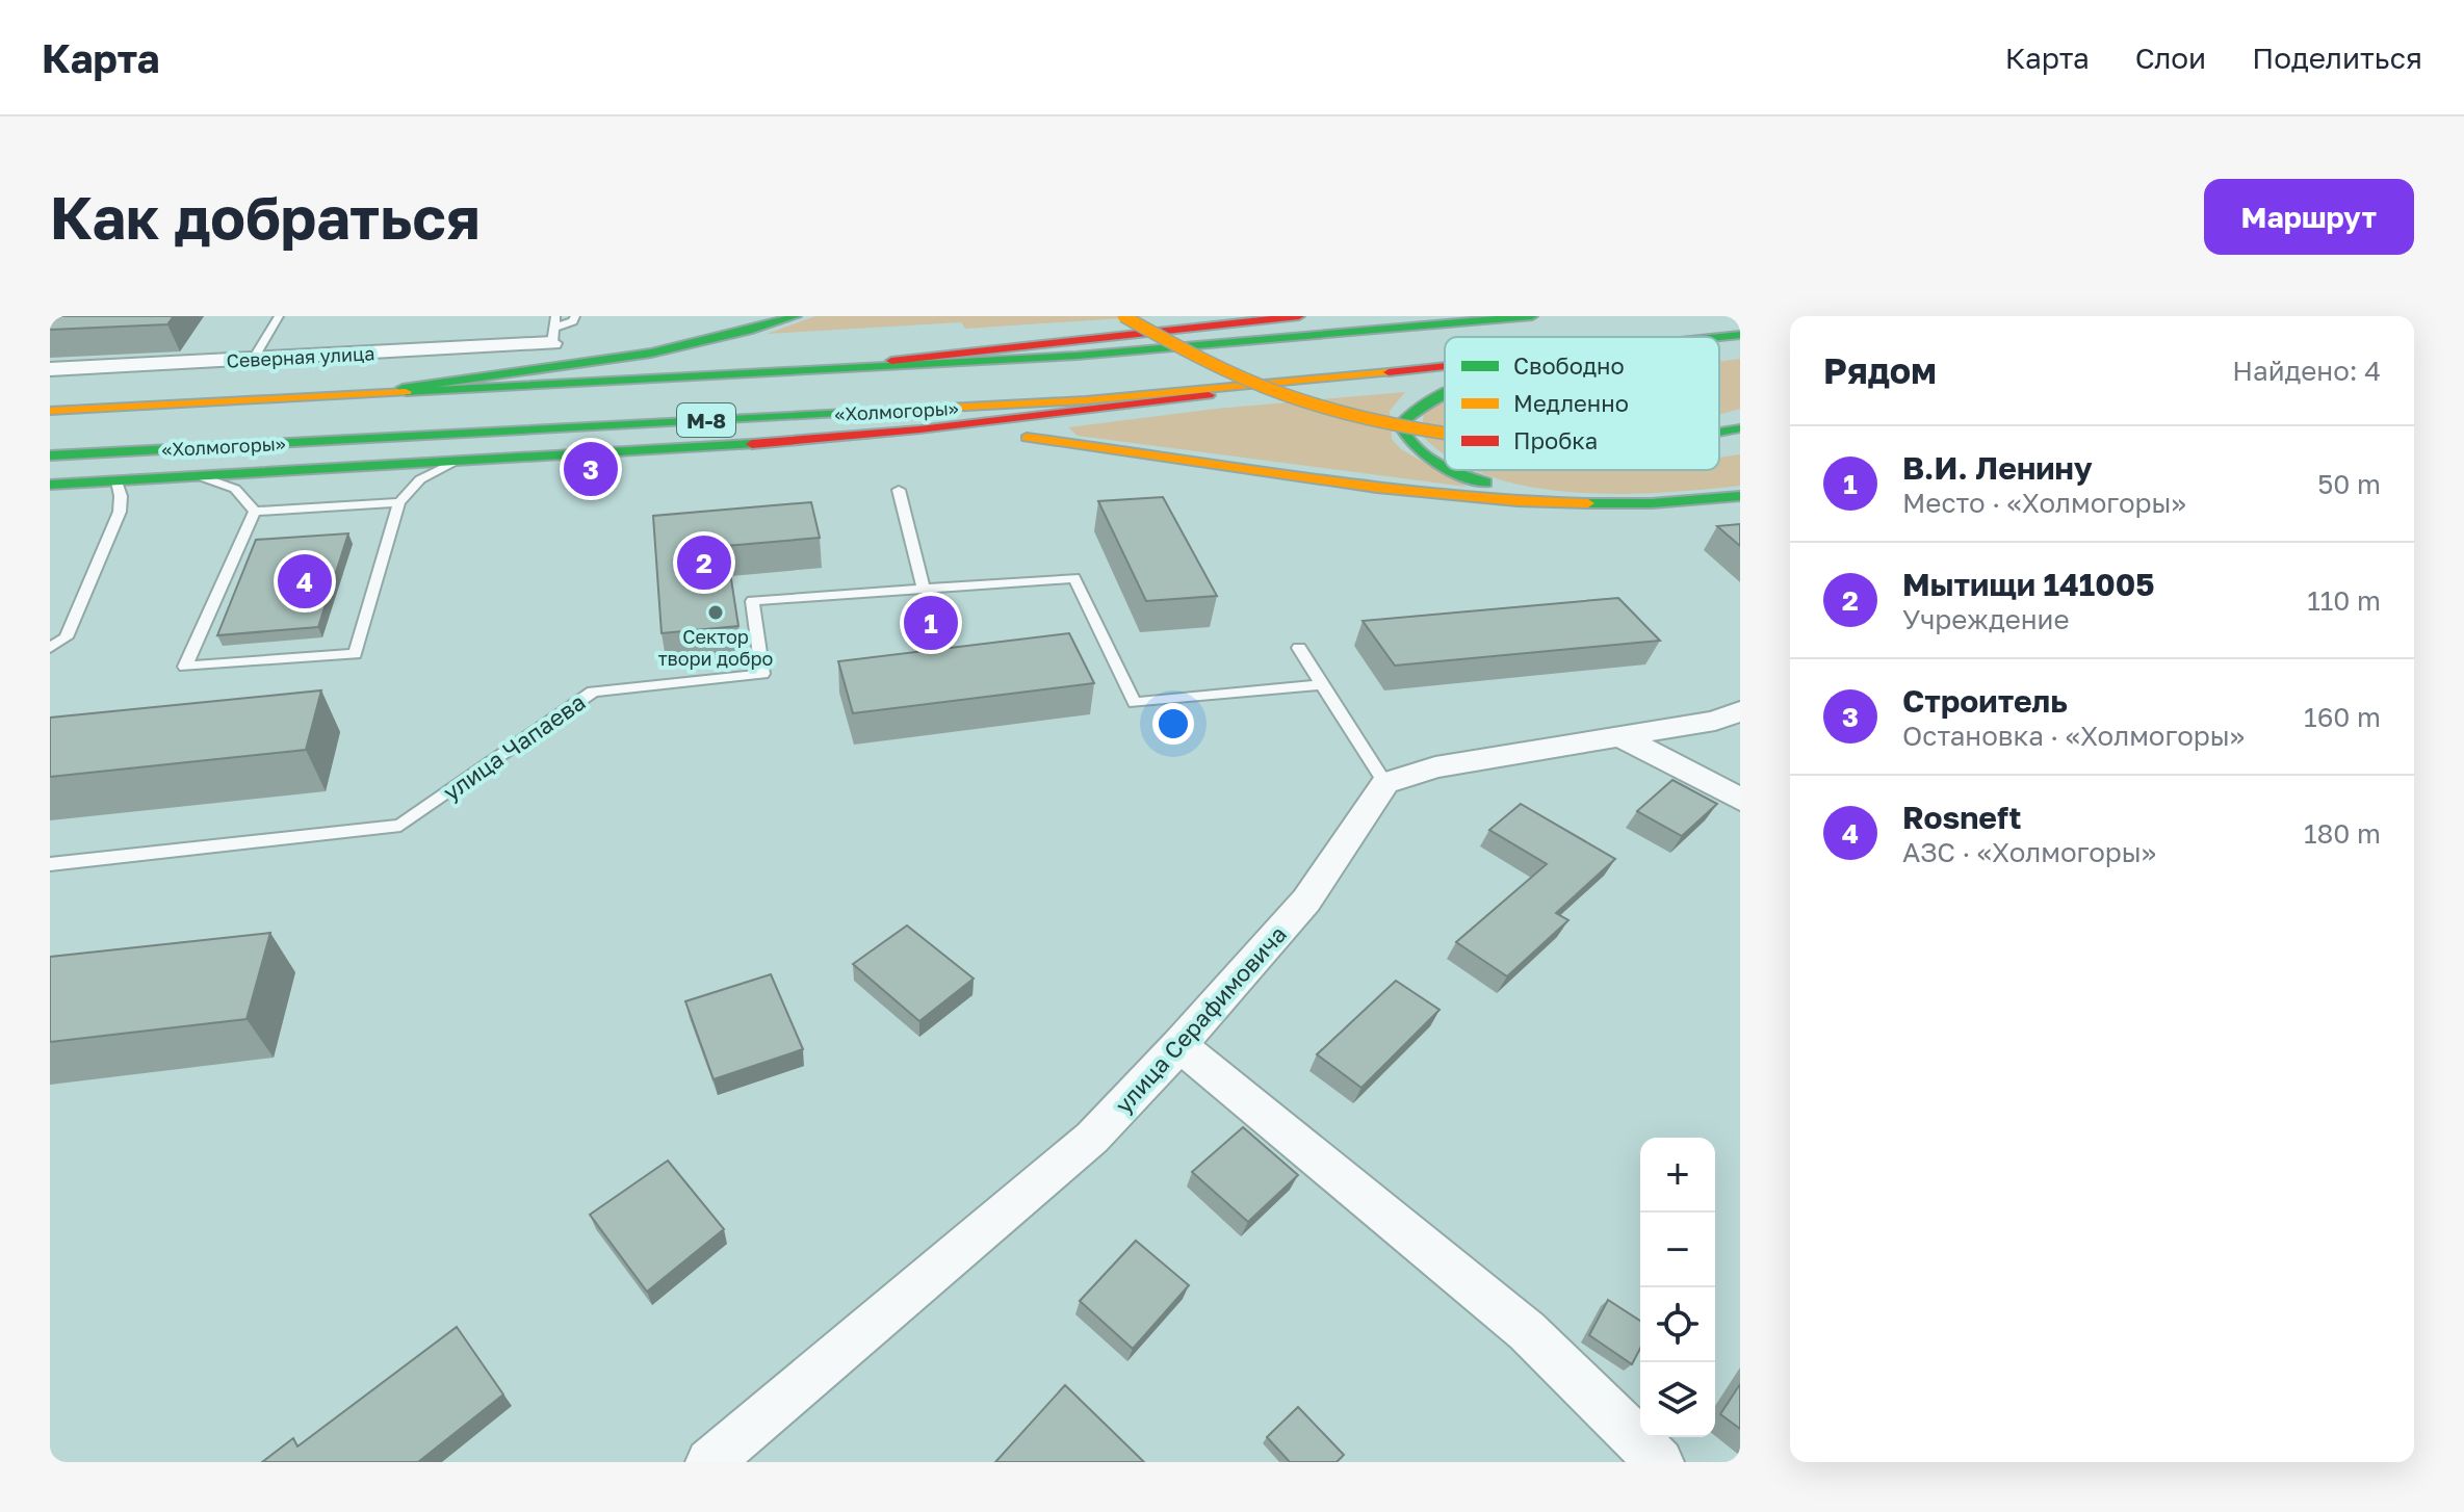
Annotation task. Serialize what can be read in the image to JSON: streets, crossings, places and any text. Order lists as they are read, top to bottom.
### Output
{
  "streets": {
    "main road": ["«Холмогоры»", "М-8"],
    "street": ["Северная улица", "улица Серафимовича"],
    "lane": ["улица Чапаева"]
  },
  "places": ["Сектор твори добро"],
  "legend": ["Свободно", "Медленно", "Пробка"],
  "page": {
    "header": "Карта",
    "nav": ["Карта", "Слои", "Поделиться"],
    "buttons": "Маршрут",
    "title": "Как добраться",
    "heading": ["Рядом", "Найдено: 4"],
    "list": [
      {
        "mark": "1",
        "name": "В.И. Ленину",
        "note": "Место · «Холмогоры»",
        "value": "50 m"
      },
      {
        "mark": "2",
        "name": "Мытищи 141005",
        "note": "Учреждение",
        "value": "110 m"
      },
      {
        "mark": "3",
        "name": "Строитель",
        "note": "Остановка · «Холмогоры»",
        "value": "160 m"
      },
      {
        "mark": "4",
        "name": "Rosneft",
        "note": "АЗС · «Холмогоры»",
        "value": "180 m"
      }
    ],
    "pins": [
      "3",
      "2",
      "4",
      "1"
    ],
    "map_buttons": ["+", "−"]
  }
}
